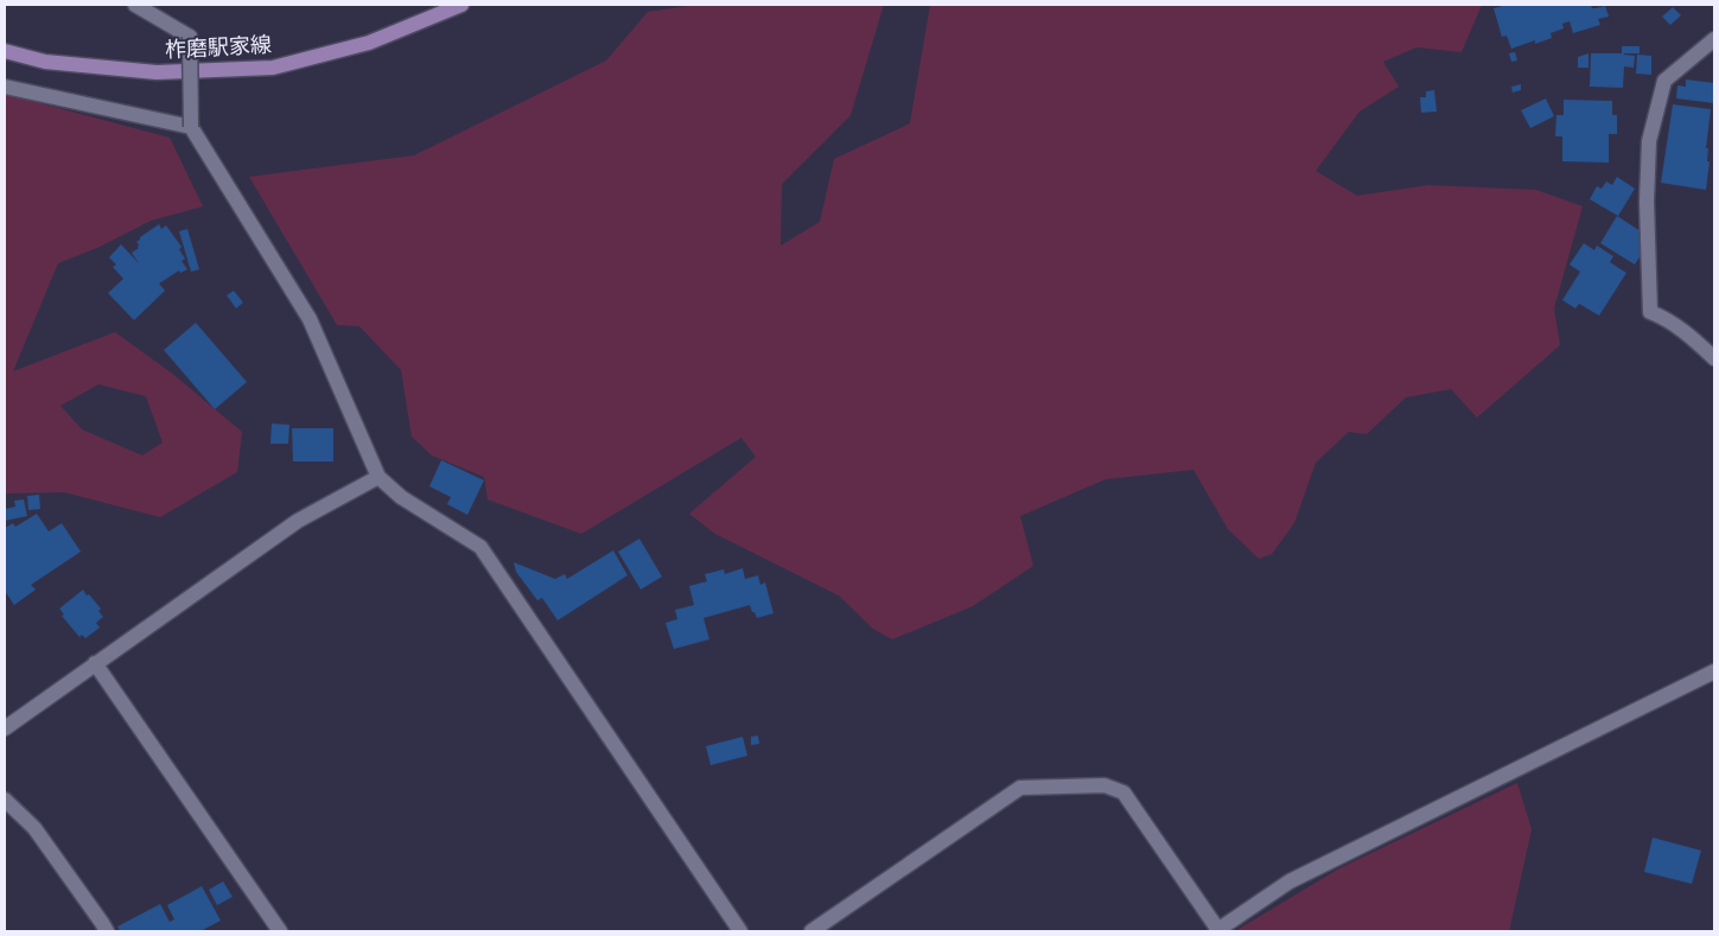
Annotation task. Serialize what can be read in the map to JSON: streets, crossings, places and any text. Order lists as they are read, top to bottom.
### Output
{
  "streets": {
    "main road": ["柞磨駅家線"]
  }
}
